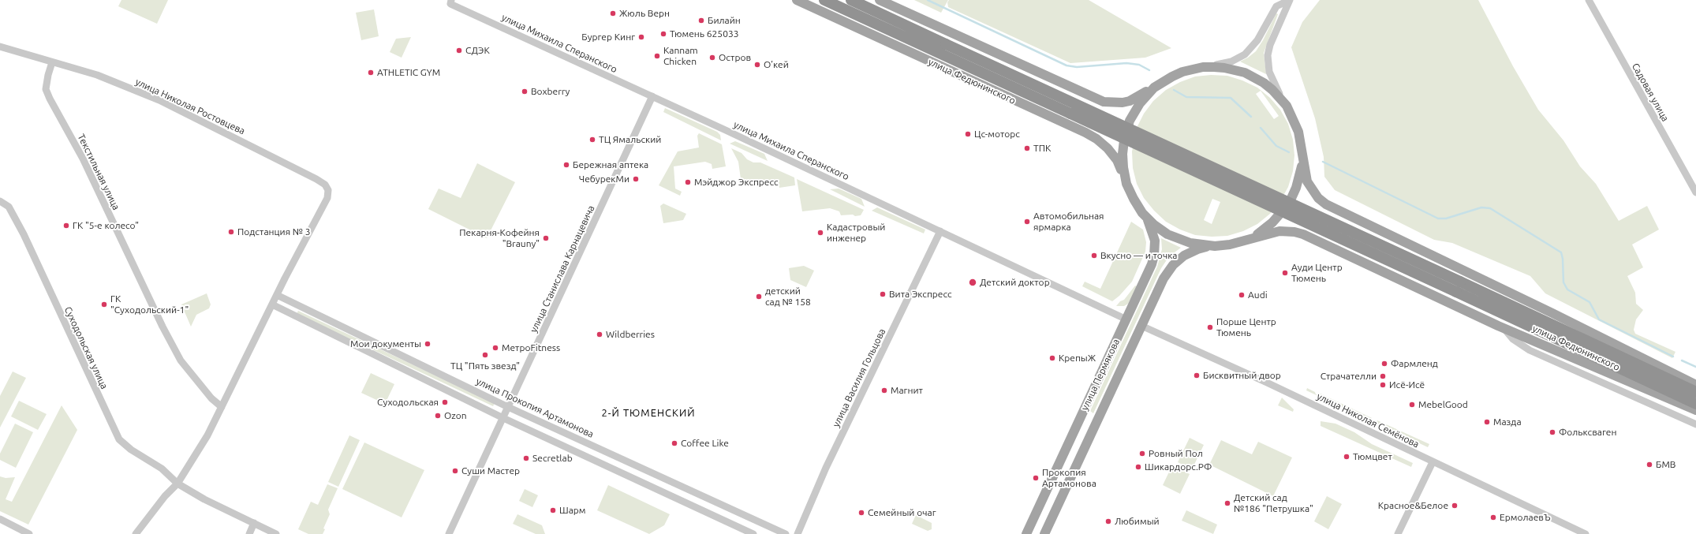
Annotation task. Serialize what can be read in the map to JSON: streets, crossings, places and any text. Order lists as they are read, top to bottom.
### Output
{
  "streets": {
    "highway": ["улица Федюнинского"],
    "main road": ["улица Пермякова"],
    "street": [
      "улица Михаила Сперанского",
      "Садовая улица",
      "улица Николая Ростовцева",
      "Текстильная улица",
      "улица Станислава Карнацевича",
      "Суходольская улица",
      "улица Василия Гольцова",
      "улица Прокопия Артамонова",
      "улица Николая Семёнова"
    ]
  },
  "crossings": [
    ["улица Михаила Сперанского", "улица Станислава Карнацевича"],
    ["улица Михаила Сперанского", "улица Пермякова"],
    ["улица Михаила Сперанского", "улица Василия Гольцова"],
    ["улица Николая Ростовцева", "Текстильная улица"],
    ["улица Николая Ростовцева", "улица Прокопия Артамонова"],
    ["улица Станислава Карнацевича", "улица Прокопия Артамонова"],
    ["улица Пермякова", "улица Николая Семёнова"]
  ],
  "districts": ["2-Й ТЮМЕНСКИЙ"],
  "places": [
    "Жюль Верн",
    "Билайн",
    "Тюмень 625033",
    "Бургер Кинг",
    "СДЭК",
    "Kannam Chicken",
    "Остров",
    "О’кей",
    "ATHLETIC GYM",
    "Boxberry",
    "Цс-моторс",
    "ТЦ Ямальский",
    "ТПК",
    "Бережная аптека",
    "ЧебурекМи",
    "Мэйджор Экспресс",
    "Автомобильная ярмарка",
    "ГК \"5-е колесо\"",
    "Подстанция № 3",
    "Кадастровый инженер",
    "Пекарня-Кофейня \"Brauny\"",
    "Вкусно — и точка",
    "Ауди Центр Тюмень",
    "Детский доктор",
    "Вита Экспресс",
    "Audi",
    "детский сад № 158",
    "ГК \"Суходольский-1\"",
    "Порше Центр Тюмень",
    "Wildberries",
    "Мои документы",
    "МетроFitness",
    "ТЦ \"Пять звезд\"",
    "КрепыЖ",
    "Фармленд",
    "Бисквитный двор",
    "Страчателли",
    "Исё-Исё",
    "Магнит",
    "Суходольская",
    "MebelGood",
    "Ozon",
    "Мазда",
    "Фольксваген",
    "Coffee Like",
    "Ровный Пол",
    "Тюмцвет",
    "Secretlab",
    "БМВ",
    "Шикардорс.РФ",
    "Суши Мастер",
    "Прокопия Артамонова",
    "Детский сад №186 \"Петрушка\"",
    "Красное&Белое",
    "Шарм",
    "Семейный очаг",
    "ЕрмолаевЪ",
    "Любимый"
  ]
}
